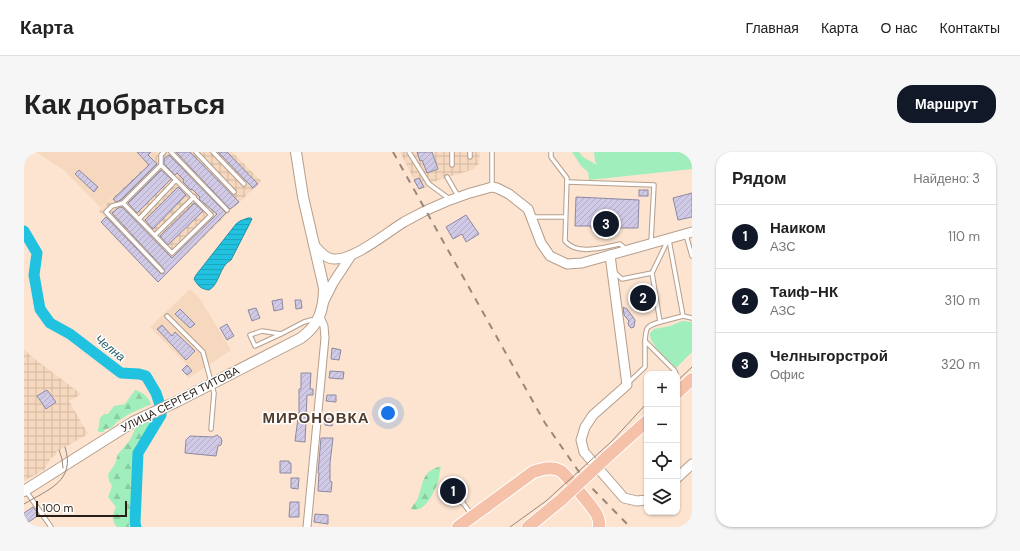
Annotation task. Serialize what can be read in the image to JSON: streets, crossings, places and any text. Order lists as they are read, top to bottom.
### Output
{
  "streets": {
    "main road": ["УЛИЦА СЕРГЕЯ ТИТОВА"]
  },
  "districts": ["МИРОНОВКА"],
  "water": ["Челна"],
  "scale_bar": "100 m",
  "page": {
    "header": "Карта",
    "nav": [
      "Главная",
      "Карта",
      "О нас",
      "Контакты"
    ],
    "buttons": "Маршрут",
    "title": "Как добраться",
    "heading": ["Рядом", "Найдено: 3"],
    "list": [
      {
        "mark": "1",
        "name": "Наиком",
        "note": "АЗС",
        "value": "110 m"
      },
      {
        "mark": "2",
        "name": "Таиф-НК",
        "note": "АЗС",
        "value": "310 m"
      },
      {
        "mark": "3",
        "name": "Челныгорстрой",
        "note": "Офис",
        "value": "320 m"
      }
    ],
    "pins": ["3", "2", "1"],
    "map_buttons": ["+", "−"],
    "scale": "100 m"
  }
}
